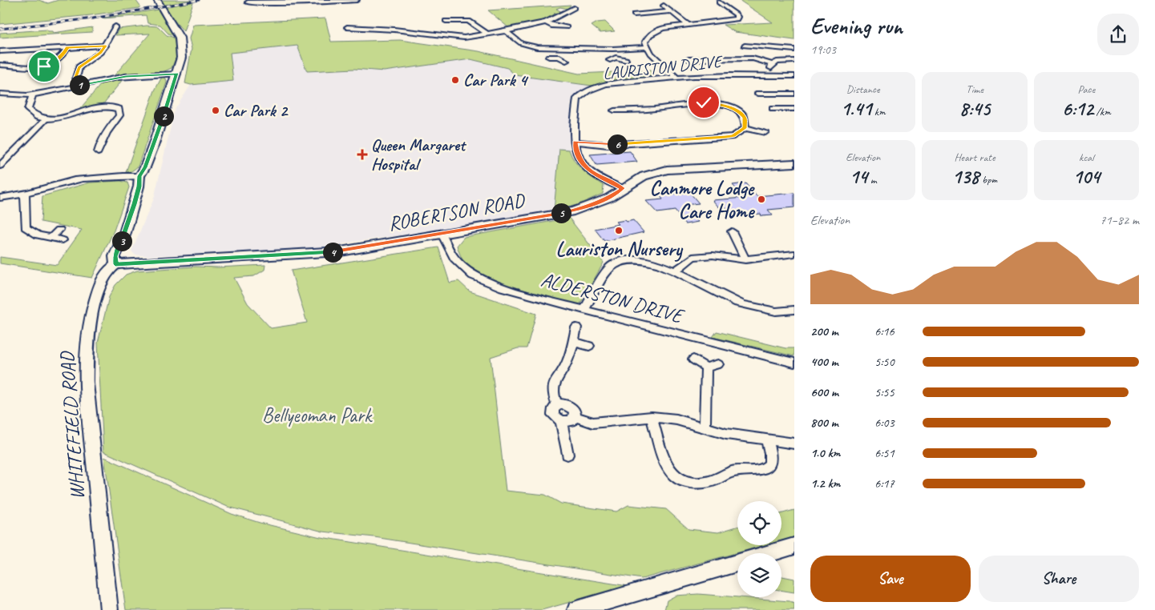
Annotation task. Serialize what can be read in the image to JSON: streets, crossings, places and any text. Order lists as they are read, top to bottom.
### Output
{
  "streets": {
    "main road": ["ROBERTSON ROAD", "WHITEFIELD ROAD"],
    "street": ["LAURISTON DRIVE", "ALDERSTON DRIVE"]
  },
  "crossings": [
    ["LAURISTON DRIVE", "ROBERTSON ROAD"],
    ["ROBERTSON ROAD", "ALDERSTON DRIVE"],
    ["ROBERTSON ROAD", "WHITEFIELD ROAD"]
  ],
  "parks": ["Bellyeoman Park"],
  "places": {
    "other": [
      "Car Park 4",
      "Car Park 2",
      "Canmore Lodge Care Home",
      "Lauriston Nursery"
    ],
    "health": ["Queen Margaret Hospital"]
  },
  "page": {
    "heading": ["Evening run", "19:03"],
    "stats": [
      ["Distance", "1.41 km"],
      ["Time", "8:45"],
      ["Pace", "6:12 /km"],
      ["Elevation", "14 m"],
      ["Heart rate", "138 bpm"],
      ["kcal", "104"]
    ],
    "pins": [
      "1",
      "2",
      "6",
      "5",
      "3",
      "4"
    ],
    "chart": ["Elevation", "71–82 m"],
    "list": [
      {
        "name": "200 m",
        "note": "6:16"
      },
      {
        "name": "400 m",
        "note": "5:50"
      },
      {
        "name": "600 m",
        "note": "5:55"
      },
      {
        "name": "800 m",
        "note": "6:03"
      },
      {
        "name": "1.0 km",
        "note": "6:51"
      },
      {
        "name": "1.2 km",
        "note": "6:17"
      }
    ],
    "buttons": ["Save", "Share"]
  }
}
